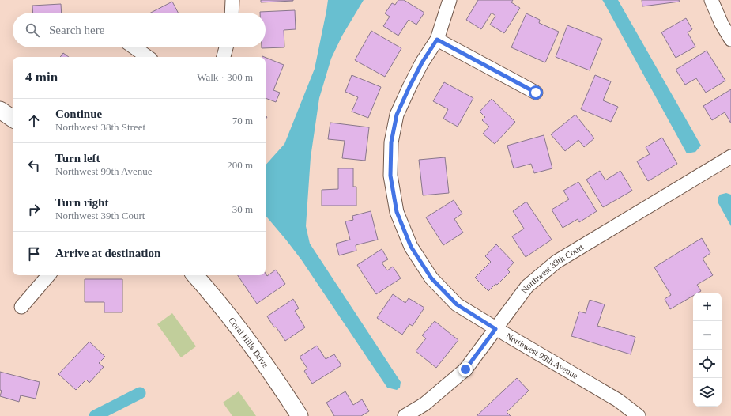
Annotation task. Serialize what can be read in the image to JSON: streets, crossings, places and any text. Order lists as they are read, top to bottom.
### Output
{
  "streets": {
    "street": ["Northwest 39th Court", "Coral Hills Drive", "Northwest 99th Avenue"]
  },
  "crossings": [
    ["Northwest 39th Court", "Northwest 99th Avenue"]
  ],
  "page": {
    "search": "Search here",
    "heading": ["4 min", "Walk · 300 m"],
    "list": [
      ["Continue", "Northwest 38th Street", "70 m"],
      ["Turn left", "Northwest 99th Avenue", "200 m"],
      ["Turn right", "Northwest 39th Court", "30 m"],
      "Arrive at destination"
    ],
    "map_buttons": ["+", "−"]
  }
}
